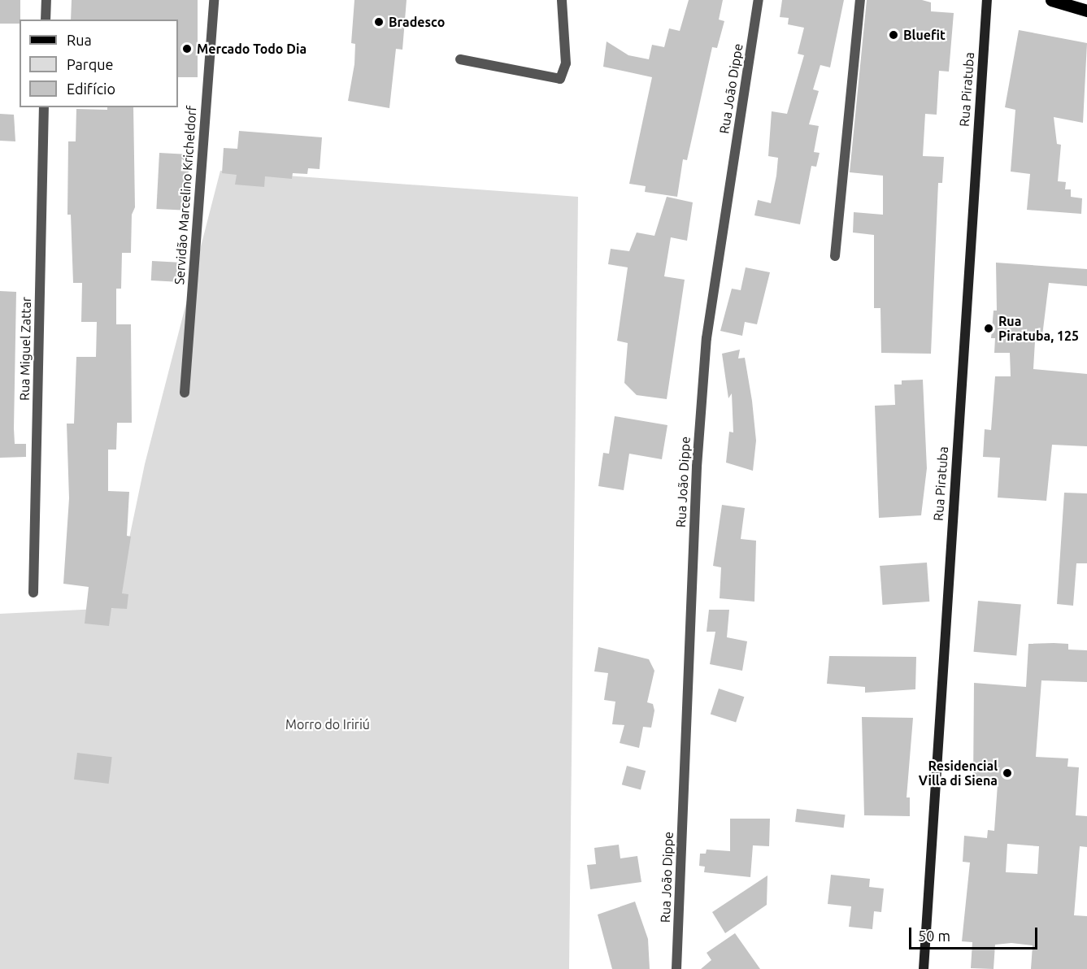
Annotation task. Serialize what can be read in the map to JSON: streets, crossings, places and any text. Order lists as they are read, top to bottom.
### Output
{
  "streets": {
    "main road": ["Rua Piratuba"],
    "street": ["Rua João Dippe", "Servidão Marcelino Kricheldorf", "Rua Miguel Zattar"]
  },
  "parks": ["Morro do Iririú"],
  "places": [
    "Bradesco",
    "Bluefit",
    "Mercado Todo Dia",
    "Rua Piratuba, 125",
    "Residencial Villa di Siena"
  ],
  "legend": ["Rua", "Parque", "Edifício"],
  "scale_bar": "50 m"
}
